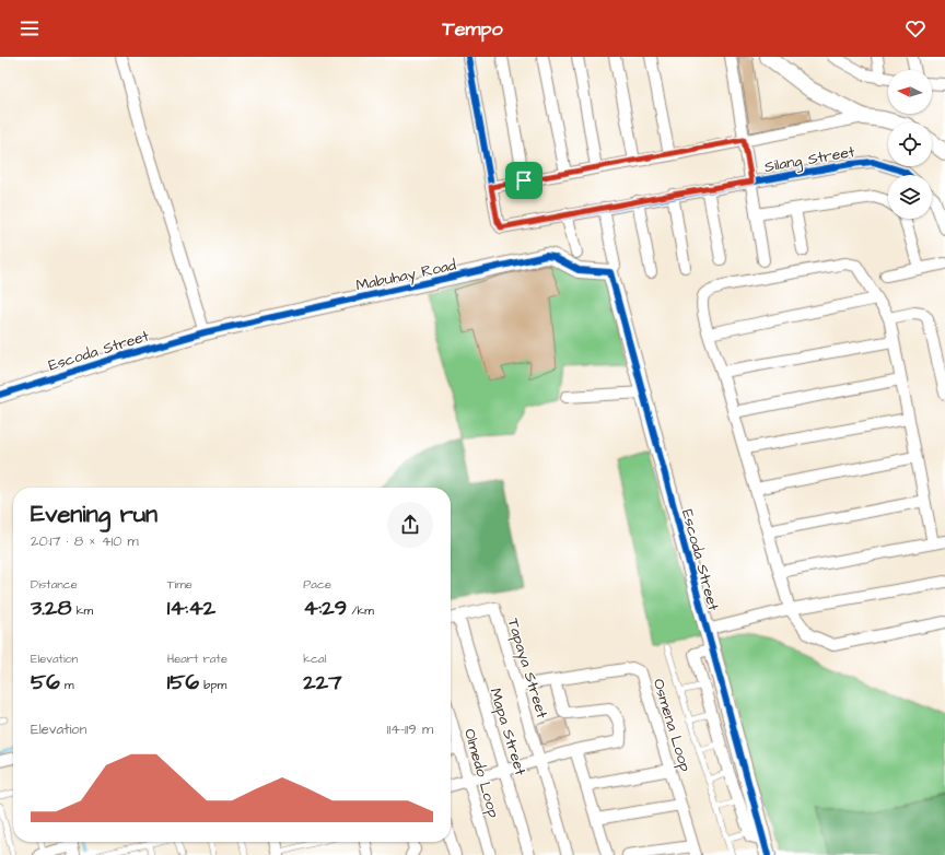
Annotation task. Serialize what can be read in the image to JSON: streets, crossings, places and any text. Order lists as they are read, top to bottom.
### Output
{
  "streets": {
    "street": [
      "Silang Street",
      "Mabuhay Road",
      "Escoda Street",
      "Tapaya Street",
      "Osmena Loop",
      "Mapa Street",
      "Olmedo Loop"
    ]
  },
  "crossings": [
    ["Mabuhay Road", "Escoda Street"],
    ["Tapaya Street", "Osmena Loop"],
    ["Tapaya Street", "Mapa Street"]
  ],
  "north": "left",
  "page": {
    "header": "Tempo",
    "heading": ["Evening run", "20:17 · 8 × 410 m"],
    "stats": [
      ["Distance", "3.28 km"],
      ["Time", "14:42"],
      ["Pace", "4:29 /km"],
      ["Elevation", "56 m"],
      ["Heart rate", "156 bpm"],
      ["kcal", "227"]
    ],
    "chart": ["Elevation", "114–119 m"]
  }
}
